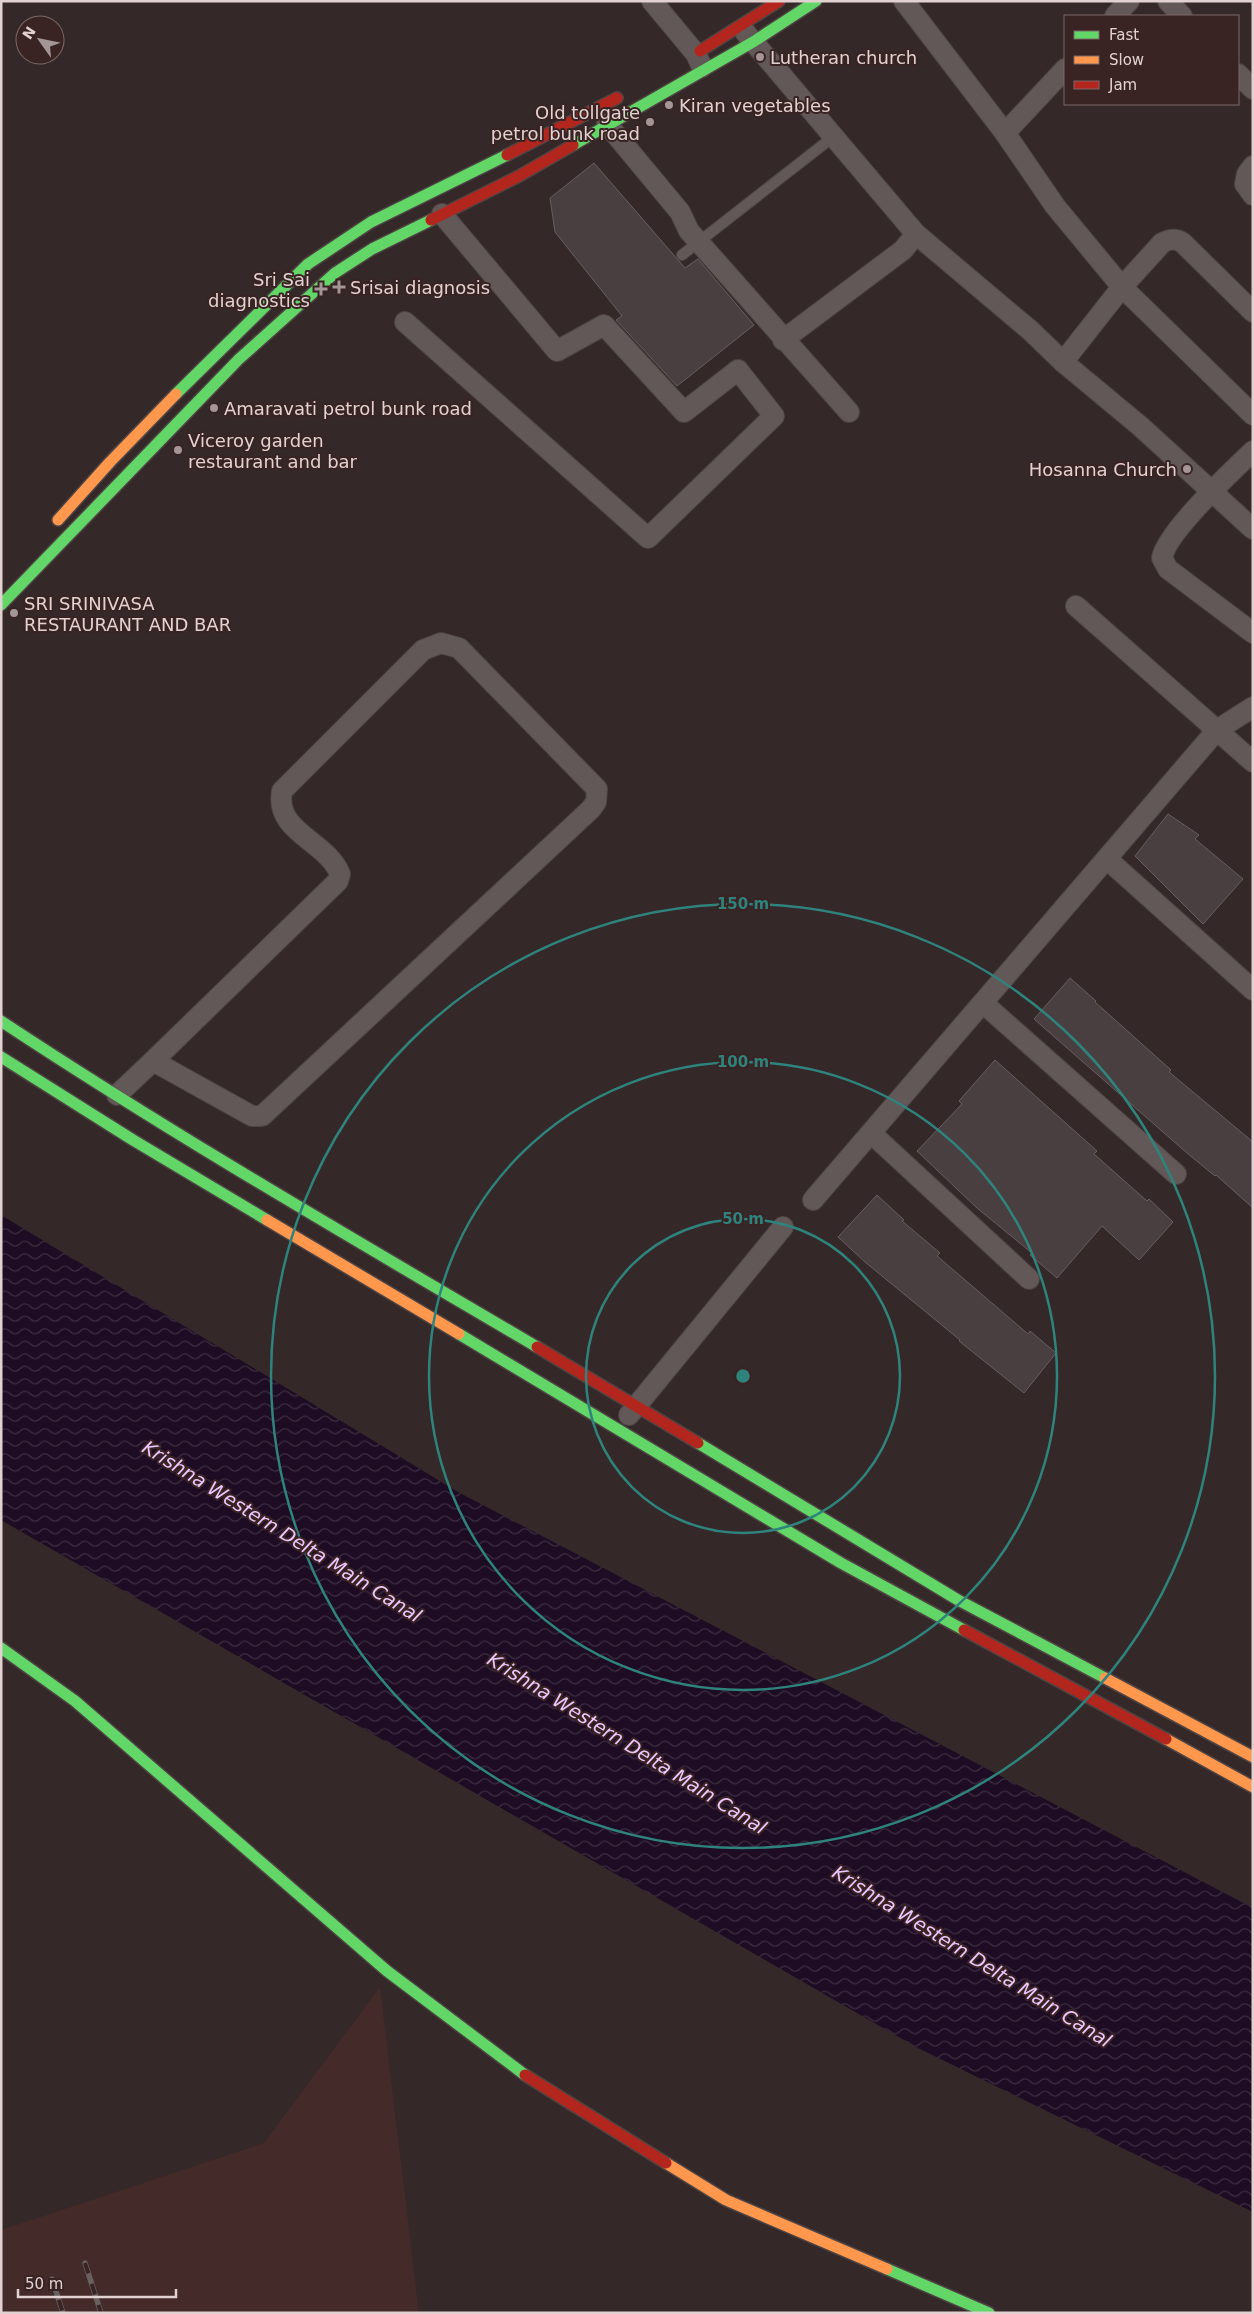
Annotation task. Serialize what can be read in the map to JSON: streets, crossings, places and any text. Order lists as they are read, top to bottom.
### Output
{
  "water": ["Krishna Western Delta Main Canal"],
  "places": {
    "other": [
      "Lutheran church",
      "Kiran vegetables",
      "Old tollgate petrol bunk road",
      "Amaravati petrol bunk road",
      "Viceroy garden restaurant and bar",
      "Hosanna Church",
      "SRI SRINIVASA RESTAURANT AND BAR"
    ],
    "health": ["Srisai diagnosis", "Sri Sai diagnostics"]
  },
  "legend": ["Fast", "Slow", "Jam"],
  "scale_bar": "50 m",
  "north": "top left",
  "rings": ["150 m", "100 m", "50 m"]
}
